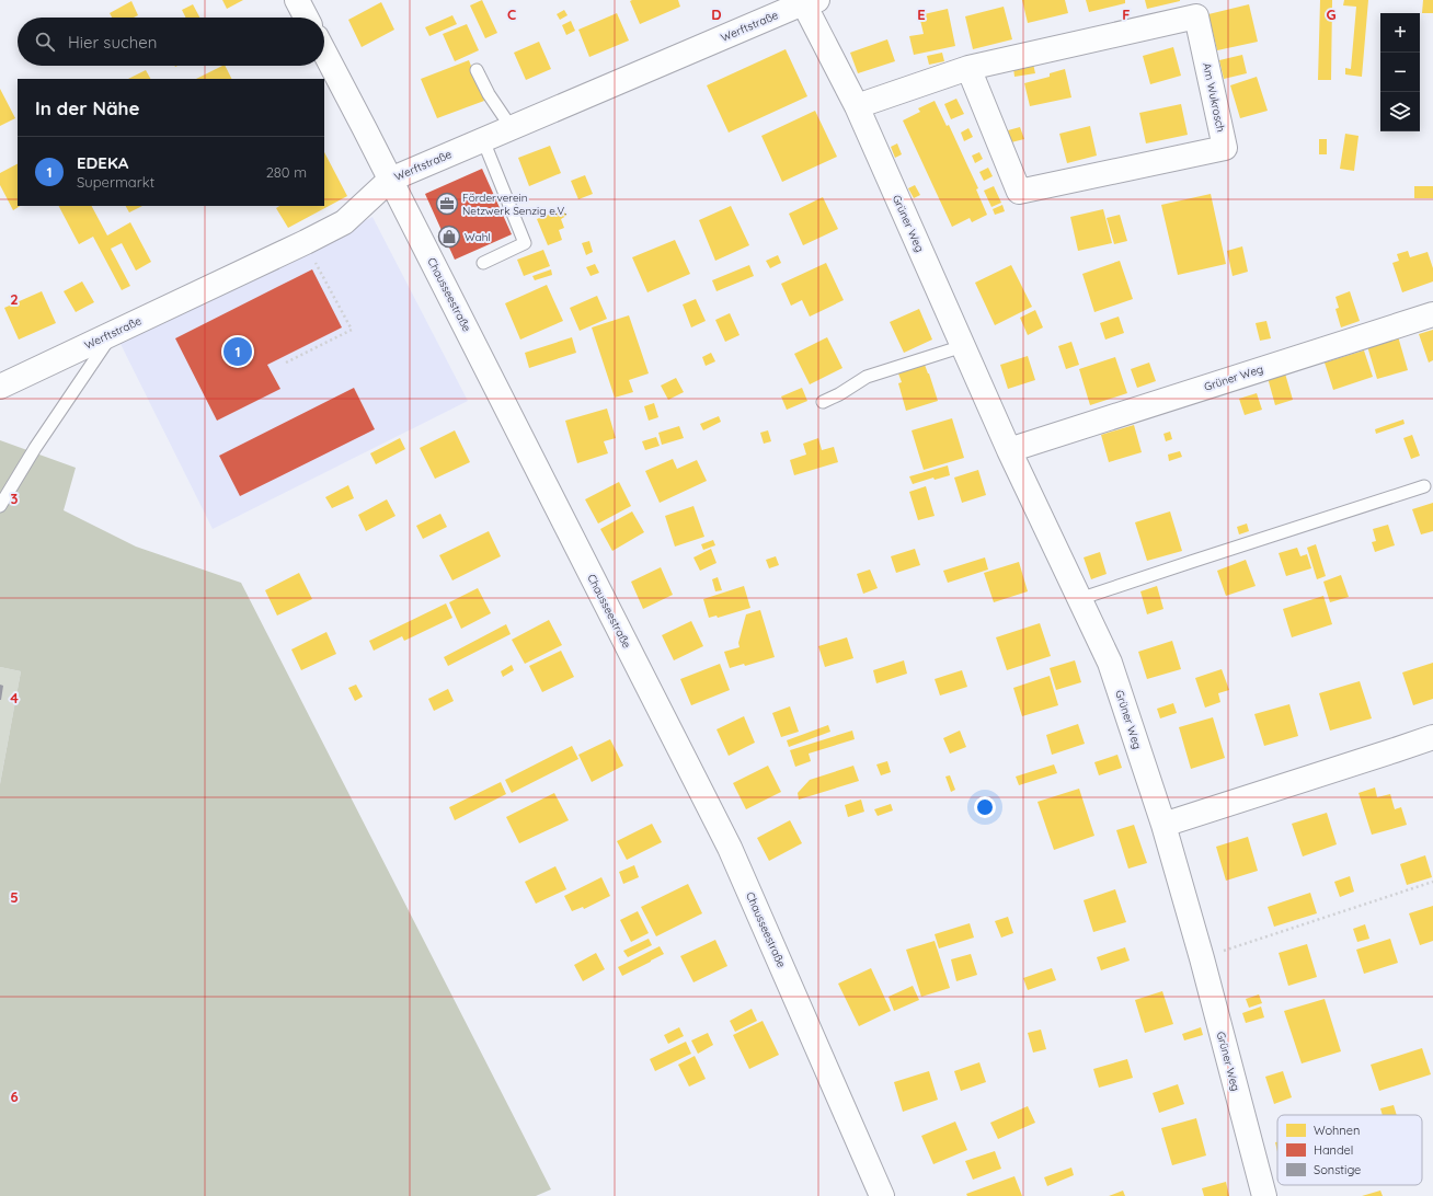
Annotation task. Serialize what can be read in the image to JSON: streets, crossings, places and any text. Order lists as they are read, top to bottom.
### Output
{
  "streets": {
    "street": [
      "Werftstraße",
      "Am Wukrosch",
      "Grüner Weg",
      "Chausseestraße"
    ]
  },
  "crossings": [
    ["Werftstraße", "Grüner Weg"],
    ["Werftstraße", "Chausseestraße"],
    ["Am Wukrosch", "Grüner Weg"]
  ],
  "places": {
    "office": ["Förderverein Netzwerk Senzig e.V."],
    "shop": ["Wahl"]
  },
  "legend": ["Wohnen", "Handel", "Sonstige"],
  "page": {
    "map_buttons": ["+", "−"],
    "search": "Hier suchen",
    "heading": "In der Nähe",
    "list": [
      {
        "mark": "1",
        "name": "EDEKA",
        "note": "Supermarkt",
        "value": "280 m"
      }
    ],
    "pins": "1"
  },
  "grid": {
    "columns": [
      "C",
      "D",
      "E",
      "F",
      "G"
    ],
    "rows": [
      "2",
      "3",
      "4",
      "5",
      "6"
    ]
  }
}
